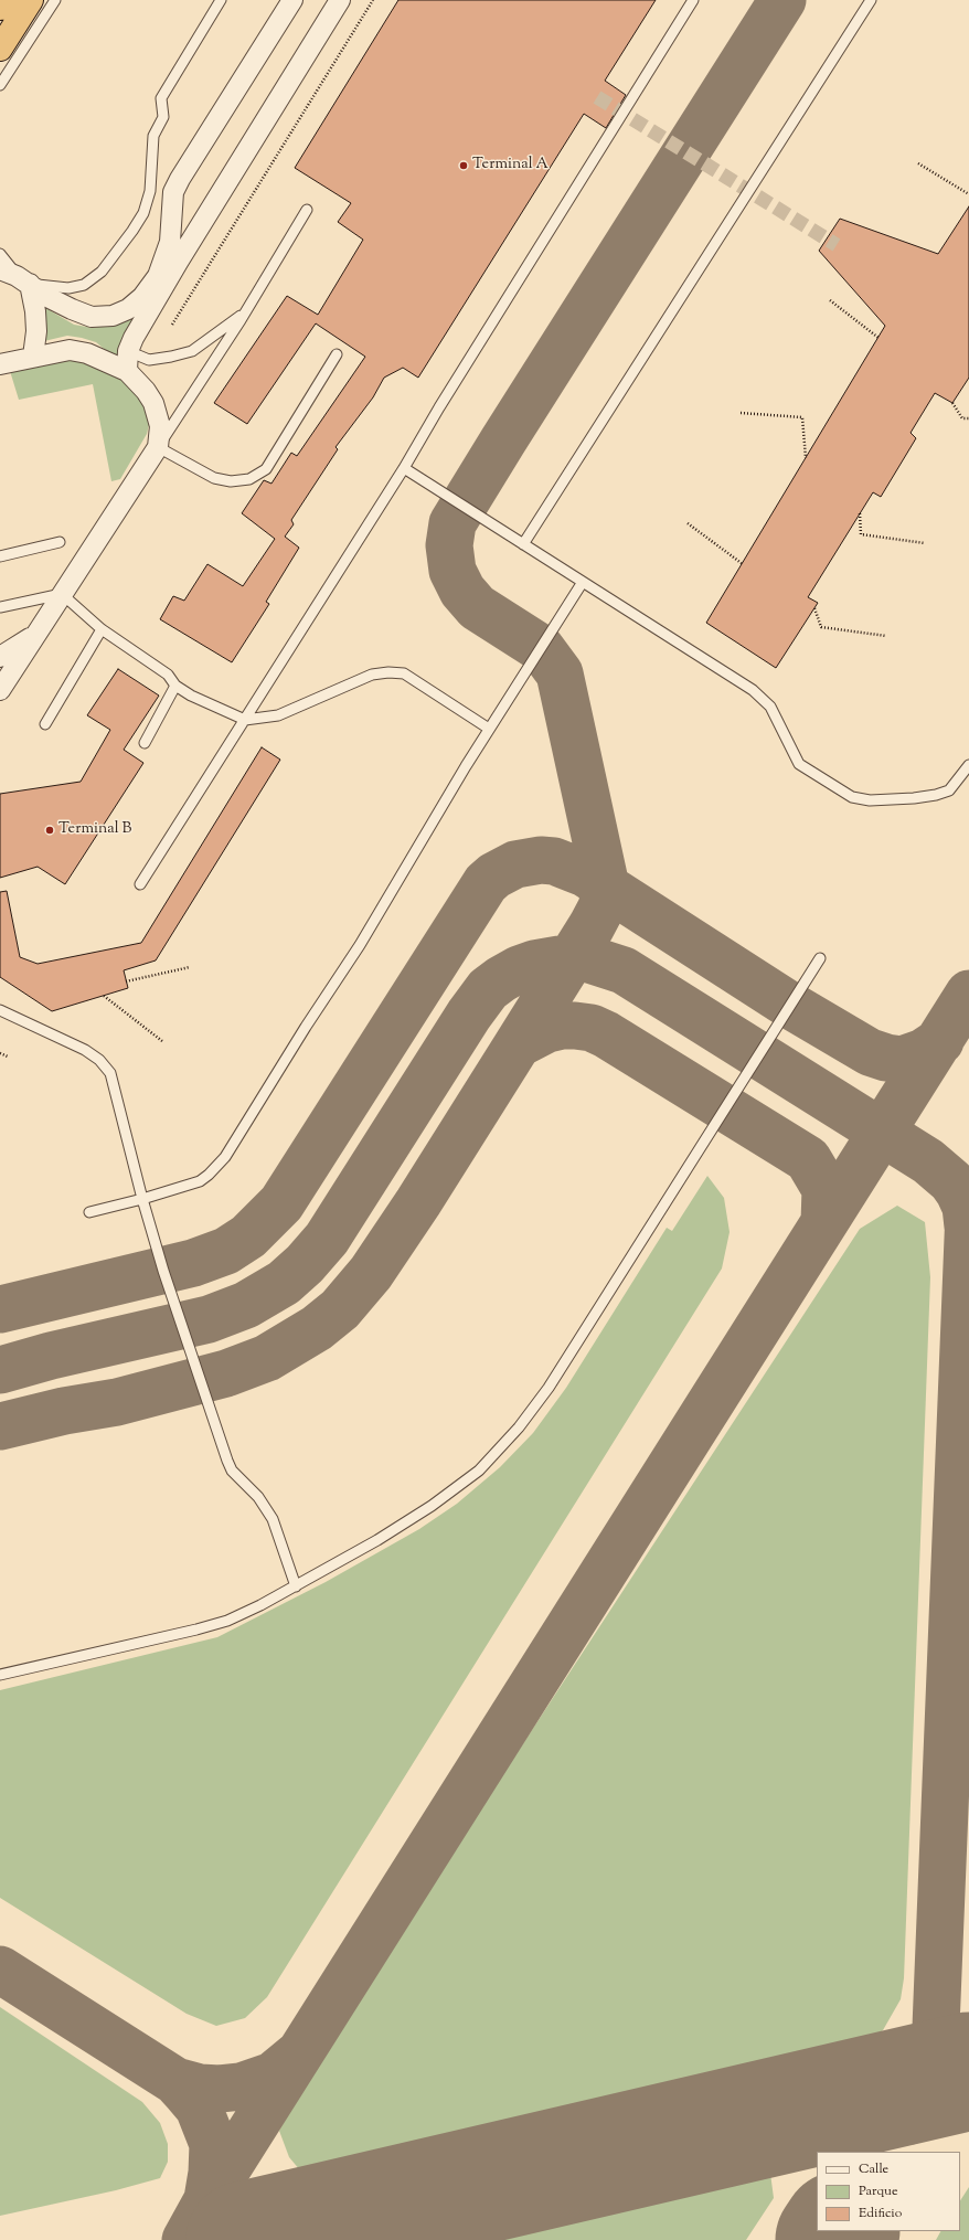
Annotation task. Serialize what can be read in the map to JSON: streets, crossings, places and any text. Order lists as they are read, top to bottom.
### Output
{
  "places": ["Terminal A", "Terminal B"],
  "legend": ["Calle", "Parque", "Edificio"]
}
